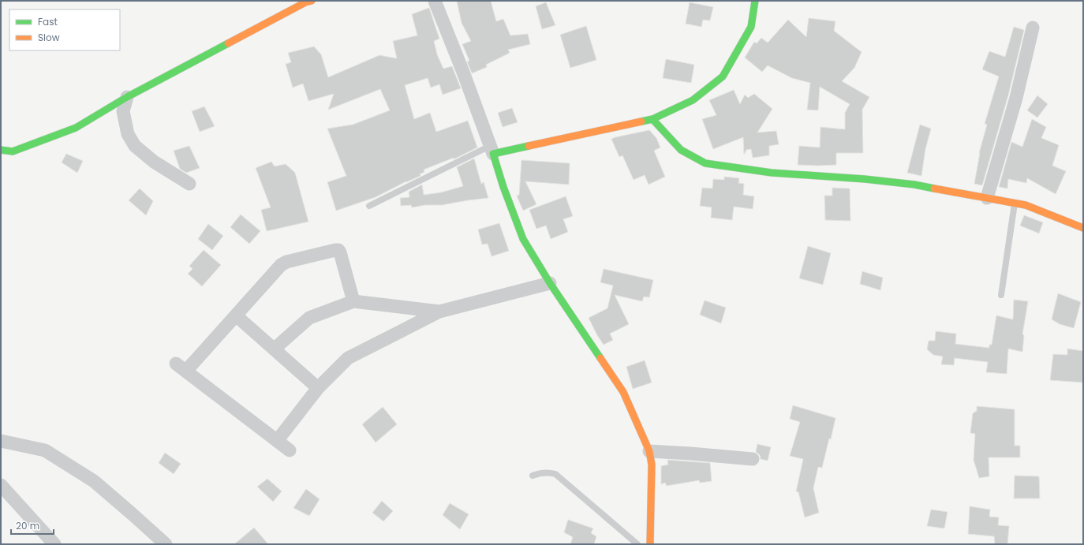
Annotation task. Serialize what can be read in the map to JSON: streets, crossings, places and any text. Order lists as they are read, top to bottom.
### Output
{
  "legend": ["Fast", "Slow"],
  "scale_bar": "20 m"
}
